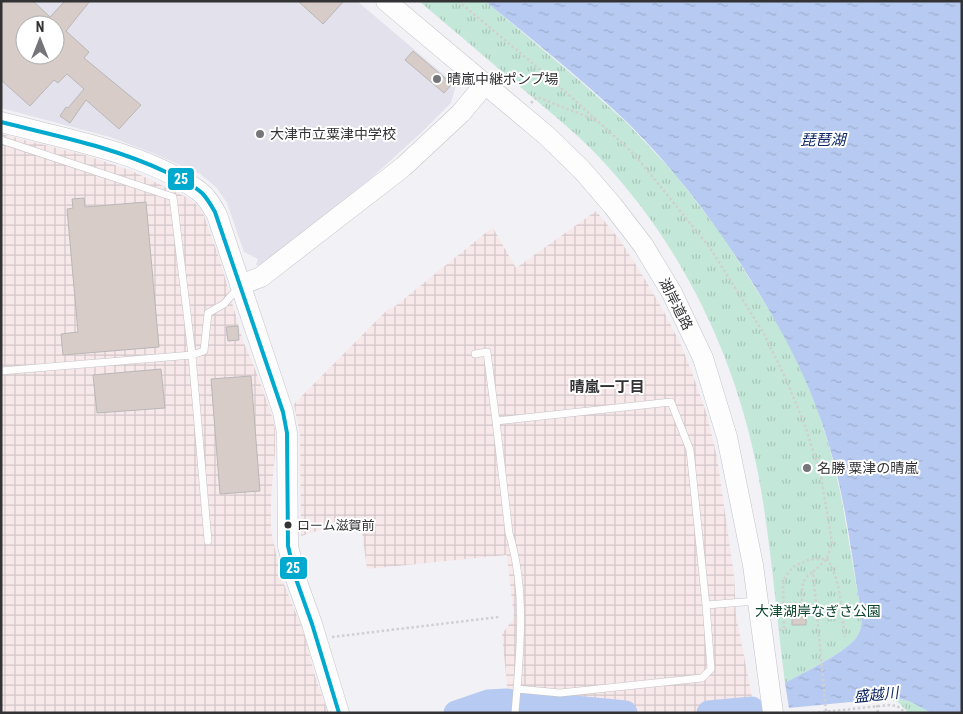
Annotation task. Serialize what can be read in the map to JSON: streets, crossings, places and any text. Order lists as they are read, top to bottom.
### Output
{
  "streets": {
    "street": ["湖岸道路"]
  },
  "districts": ["晴嵐一丁目"],
  "water": ["琵琶湖", "盛越川"],
  "parks": ["大津湖岸なぎさ公園"],
  "places": [
    "晴嵐中継ポンプ場",
    "大津市立粟津中学校",
    "名勝 粟津の晴嵐",
    "ローム滋賀前"
  ],
  "lines": ["transit line 25"],
  "north": "top"
}
